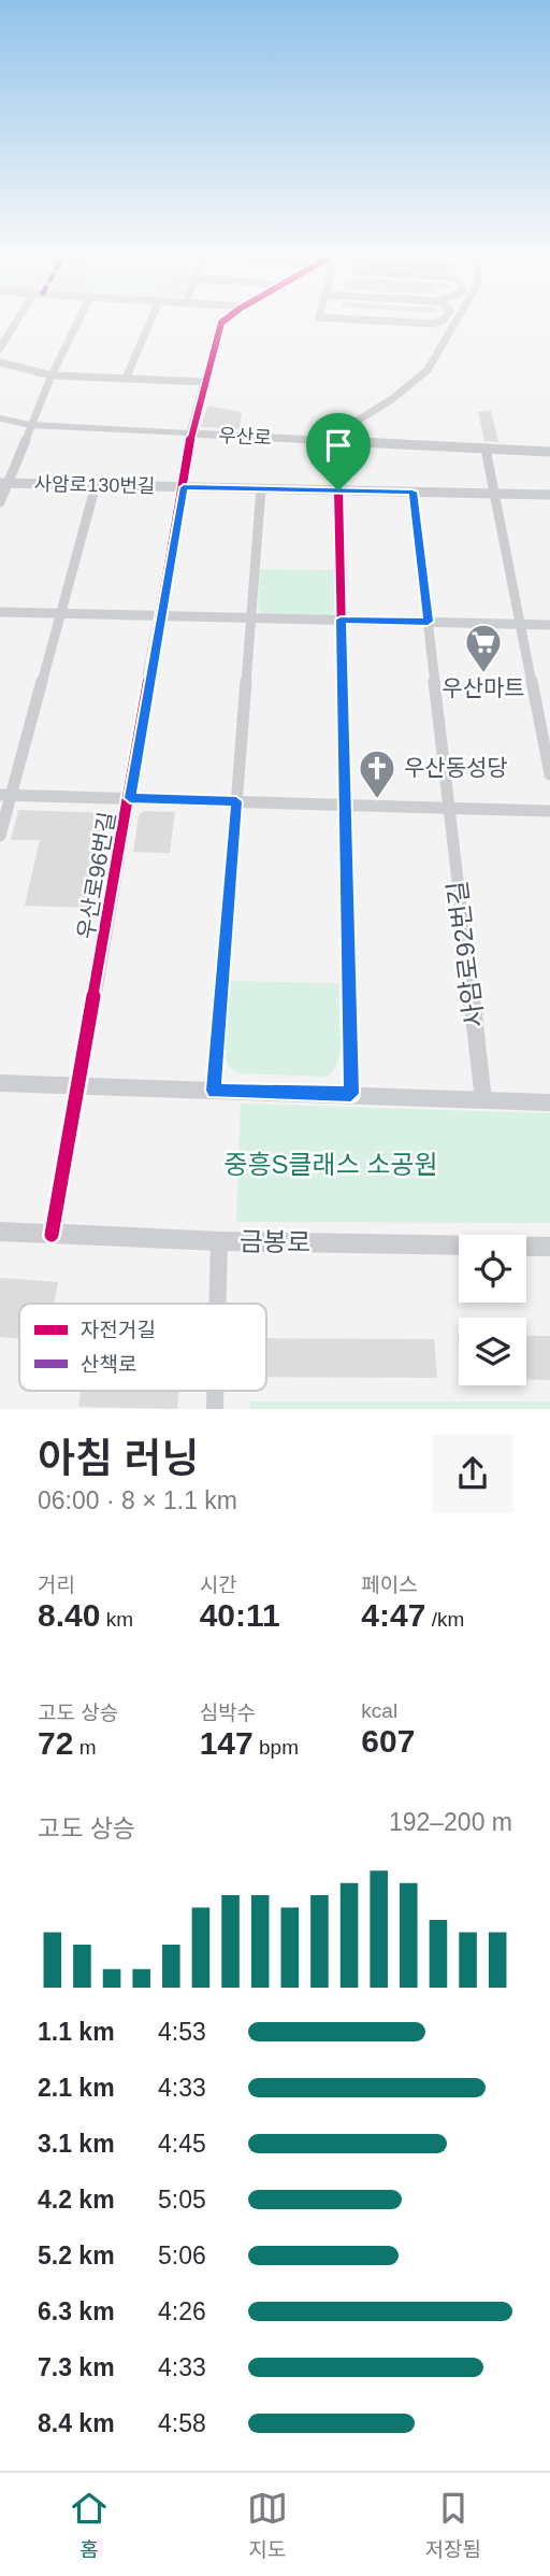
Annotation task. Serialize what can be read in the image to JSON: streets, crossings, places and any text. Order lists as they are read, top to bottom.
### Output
{
  "streets": {
    "street": [
      "우산로",
      "사암로130번길",
      "우산로96번길",
      "사암로92번길",
      "금봉로"
    ]
  },
  "crossings": [
    ["우산로", "우산로96번길"],
    ["사암로130번길", "우산로96번길"],
    ["사암로130번길", "사암로92번길"],
    ["우산로96번길", "금봉로"]
  ],
  "parks": ["중흥S클래스 소공원"],
  "places": {
    "supermarket": ["우산마트"],
    "church": ["우산동성당"]
  },
  "legend": ["자전거길", "산책로"],
  "page": {
    "heading": ["아침 러닝", "06:00 · 8 × 1.1 km"],
    "stats": [
      ["거리", "8.40 km"],
      ["시간", "40:11"],
      ["페이스", "4:47 /km"],
      ["고도 상승", "72 m"],
      ["심박수", "147 bpm"],
      ["kcal", "607"]
    ],
    "chart": ["고도 상승", "192–200 m"],
    "list": [
      {
        "name": "1.1 km",
        "note": "4:53"
      },
      {
        "name": "2.1 km",
        "note": "4:33"
      },
      {
        "name": "3.1 km",
        "note": "4:45"
      },
      {
        "name": "4.2 km",
        "note": "5:05"
      },
      {
        "name": "5.2 km",
        "note": "5:06"
      },
      {
        "name": "6.3 km",
        "note": "4:26"
      },
      {
        "name": "7.3 km",
        "note": "4:33"
      },
      {
        "name": "8.4 km",
        "note": "4:58"
      }
    ],
    "tabs": ["홈", "지도", "저장됨"]
  }
}
